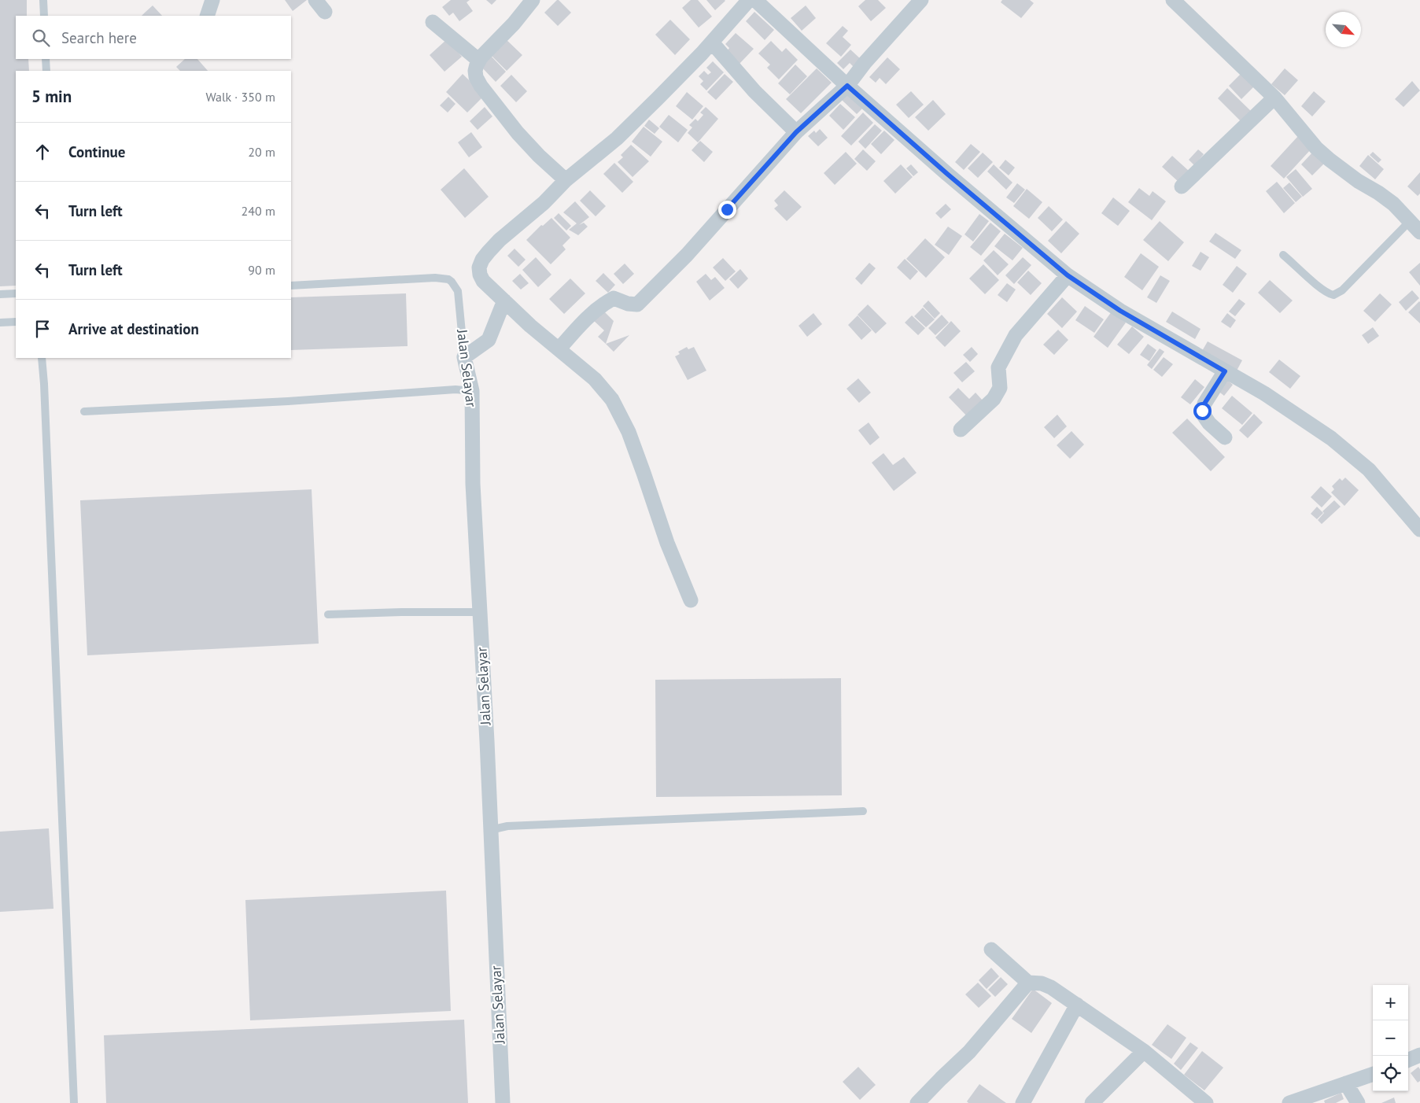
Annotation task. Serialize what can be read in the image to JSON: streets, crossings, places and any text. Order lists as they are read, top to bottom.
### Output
{
  "streets": {
    "street": ["Jalan Selayar"]
  },
  "north": "bottom right",
  "page": {
    "search": "Search here",
    "heading": ["5 min", "Walk · 350 m"],
    "list": [
      ["Continue", "20 m"],
      ["Turn left", "240 m"],
      ["Turn left", "90 m"],
      "Arrive at destination"
    ],
    "map_buttons": ["+", "−"]
  }
}
